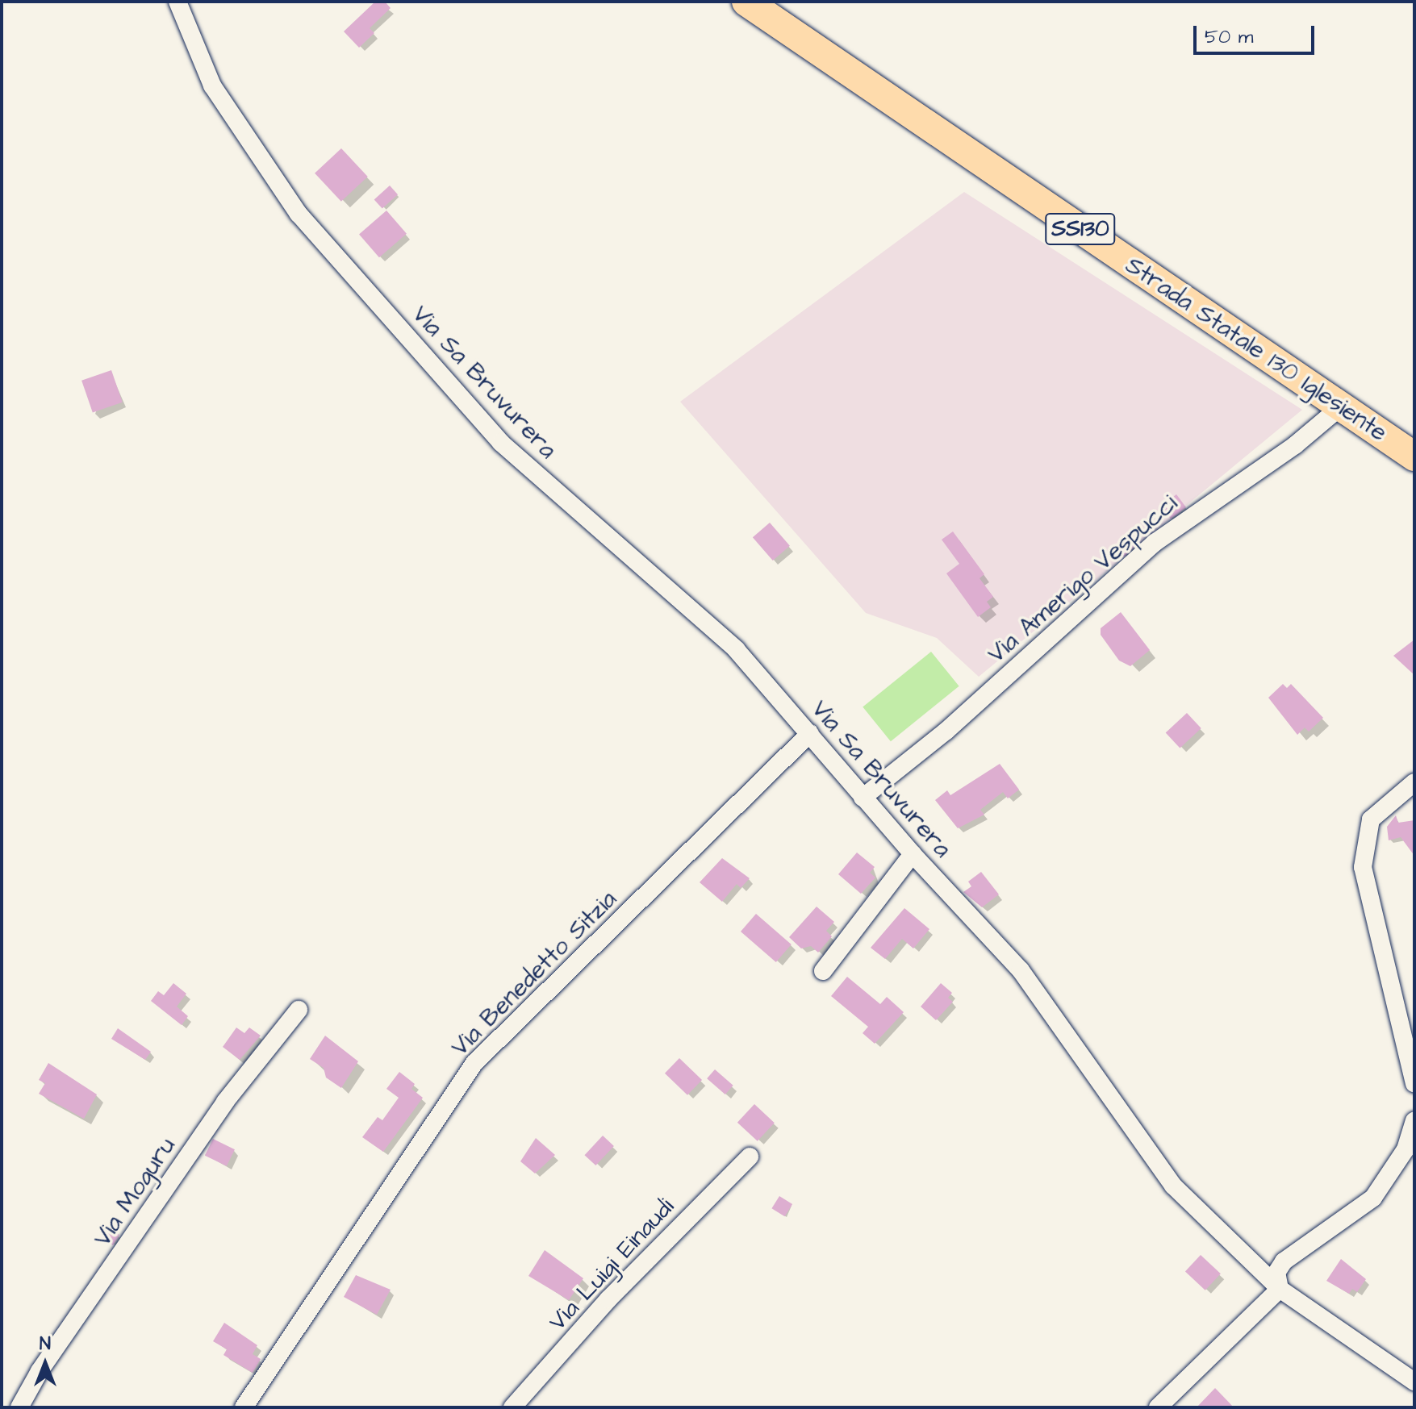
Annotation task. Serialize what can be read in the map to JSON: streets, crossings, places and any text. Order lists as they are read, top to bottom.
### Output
{
  "streets": {
    "main road": ["SS130", "Strada Statale 130 Iglesiente"],
    "street": [
      "Via Sa Bruvurera",
      "Via Amerigo Vespucci",
      "Via Benedetto Sitzia",
      "Via Moguru",
      "Via Luigi Einaudi"
    ]
  },
  "crossings": [
    ["Strada Statale 130 Iglesiente", "Via Amerigo Vespucci"],
    ["Via Sa Bruvurera", "Via Amerigo Vespucci"],
    ["Via Sa Bruvurera", "Via Benedetto Sitzia"]
  ],
  "scale_bar": "50 m",
  "north": "top"
}
